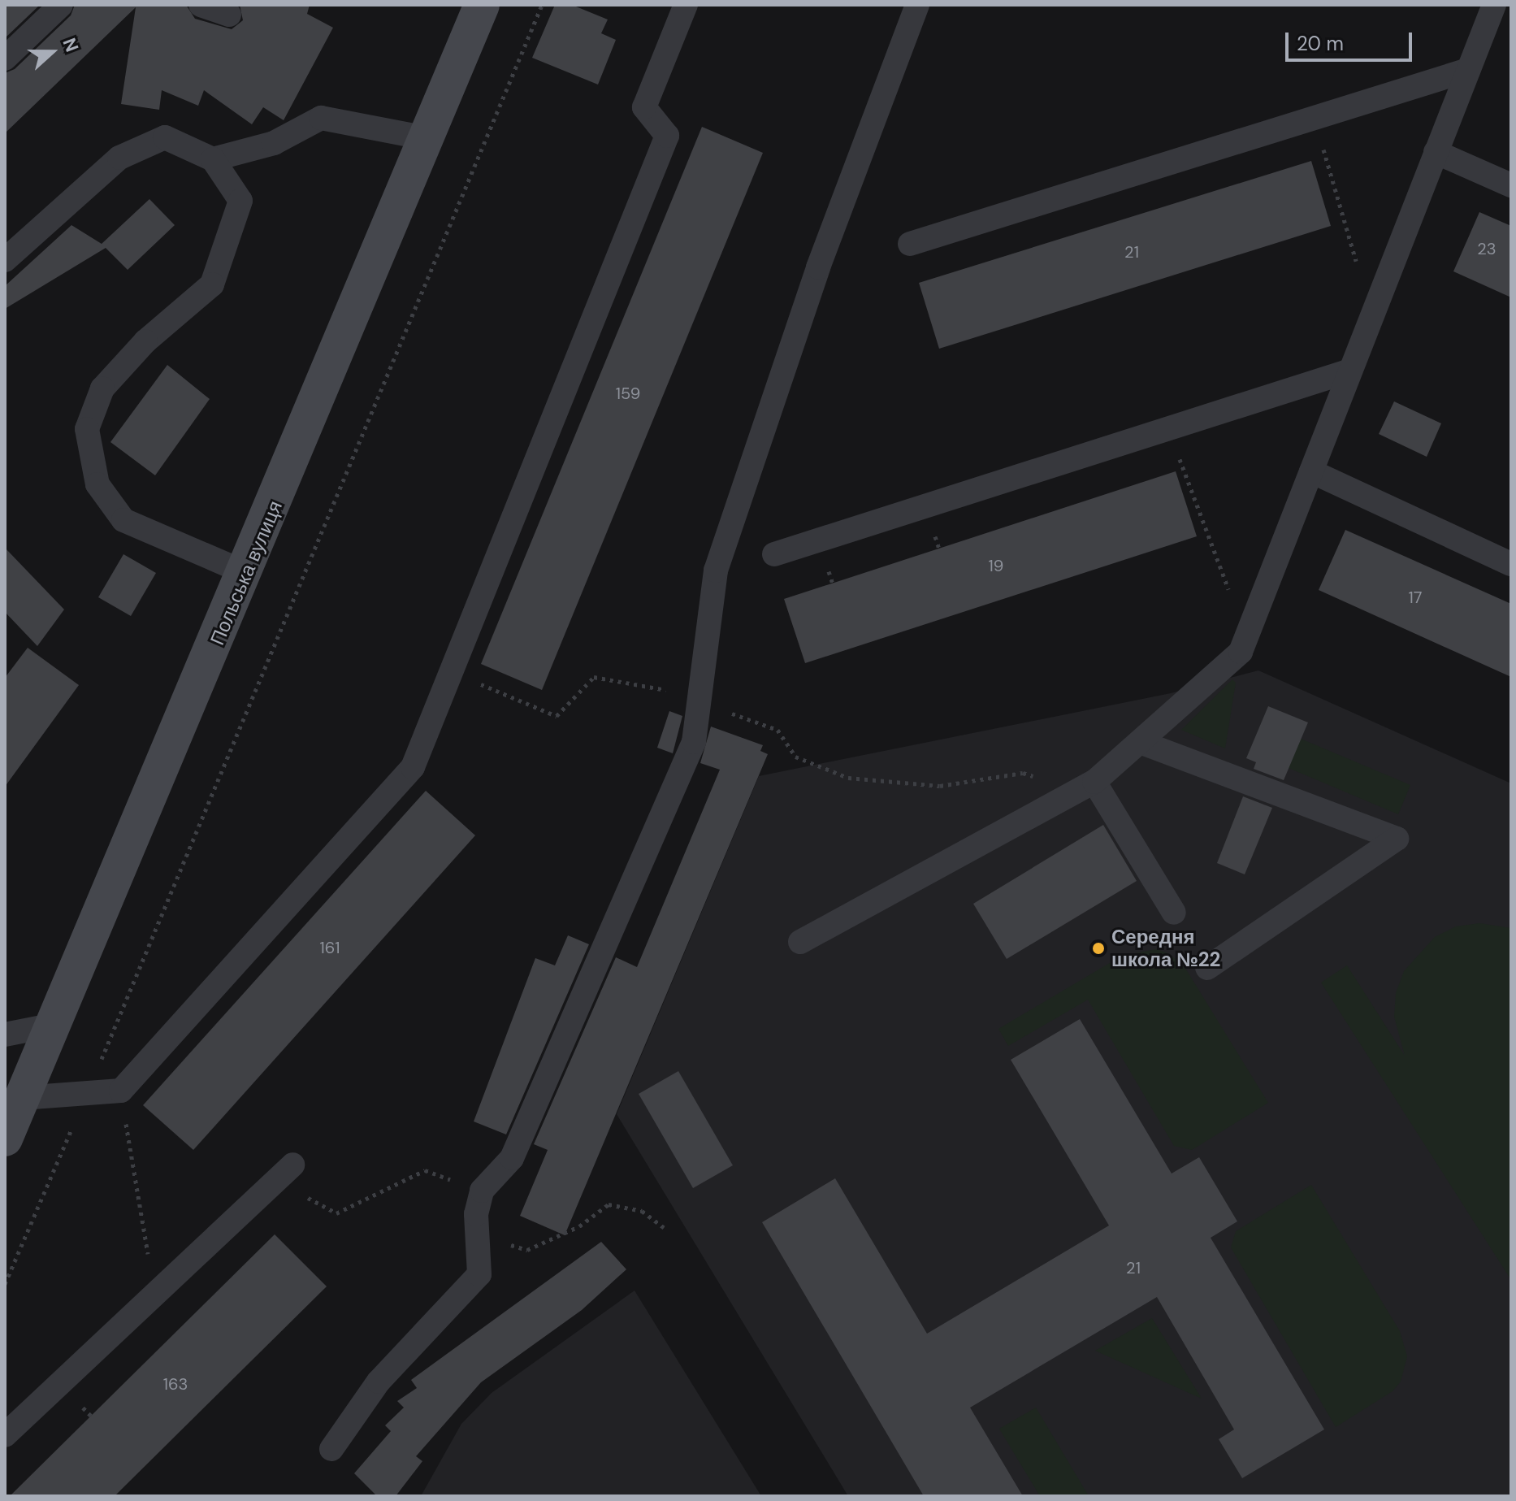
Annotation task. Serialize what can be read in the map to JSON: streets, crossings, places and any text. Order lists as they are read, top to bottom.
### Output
{
  "streets": {
    "street": ["Польська вулиця"]
  },
  "places": ["Середня школа №22"],
  "house_numbers": [
    "23",
    "21",
    "159",
    "19",
    "17",
    "161",
    "21",
    "163"
  ],
  "scale_bar": "20 m",
  "north": "right"
}
